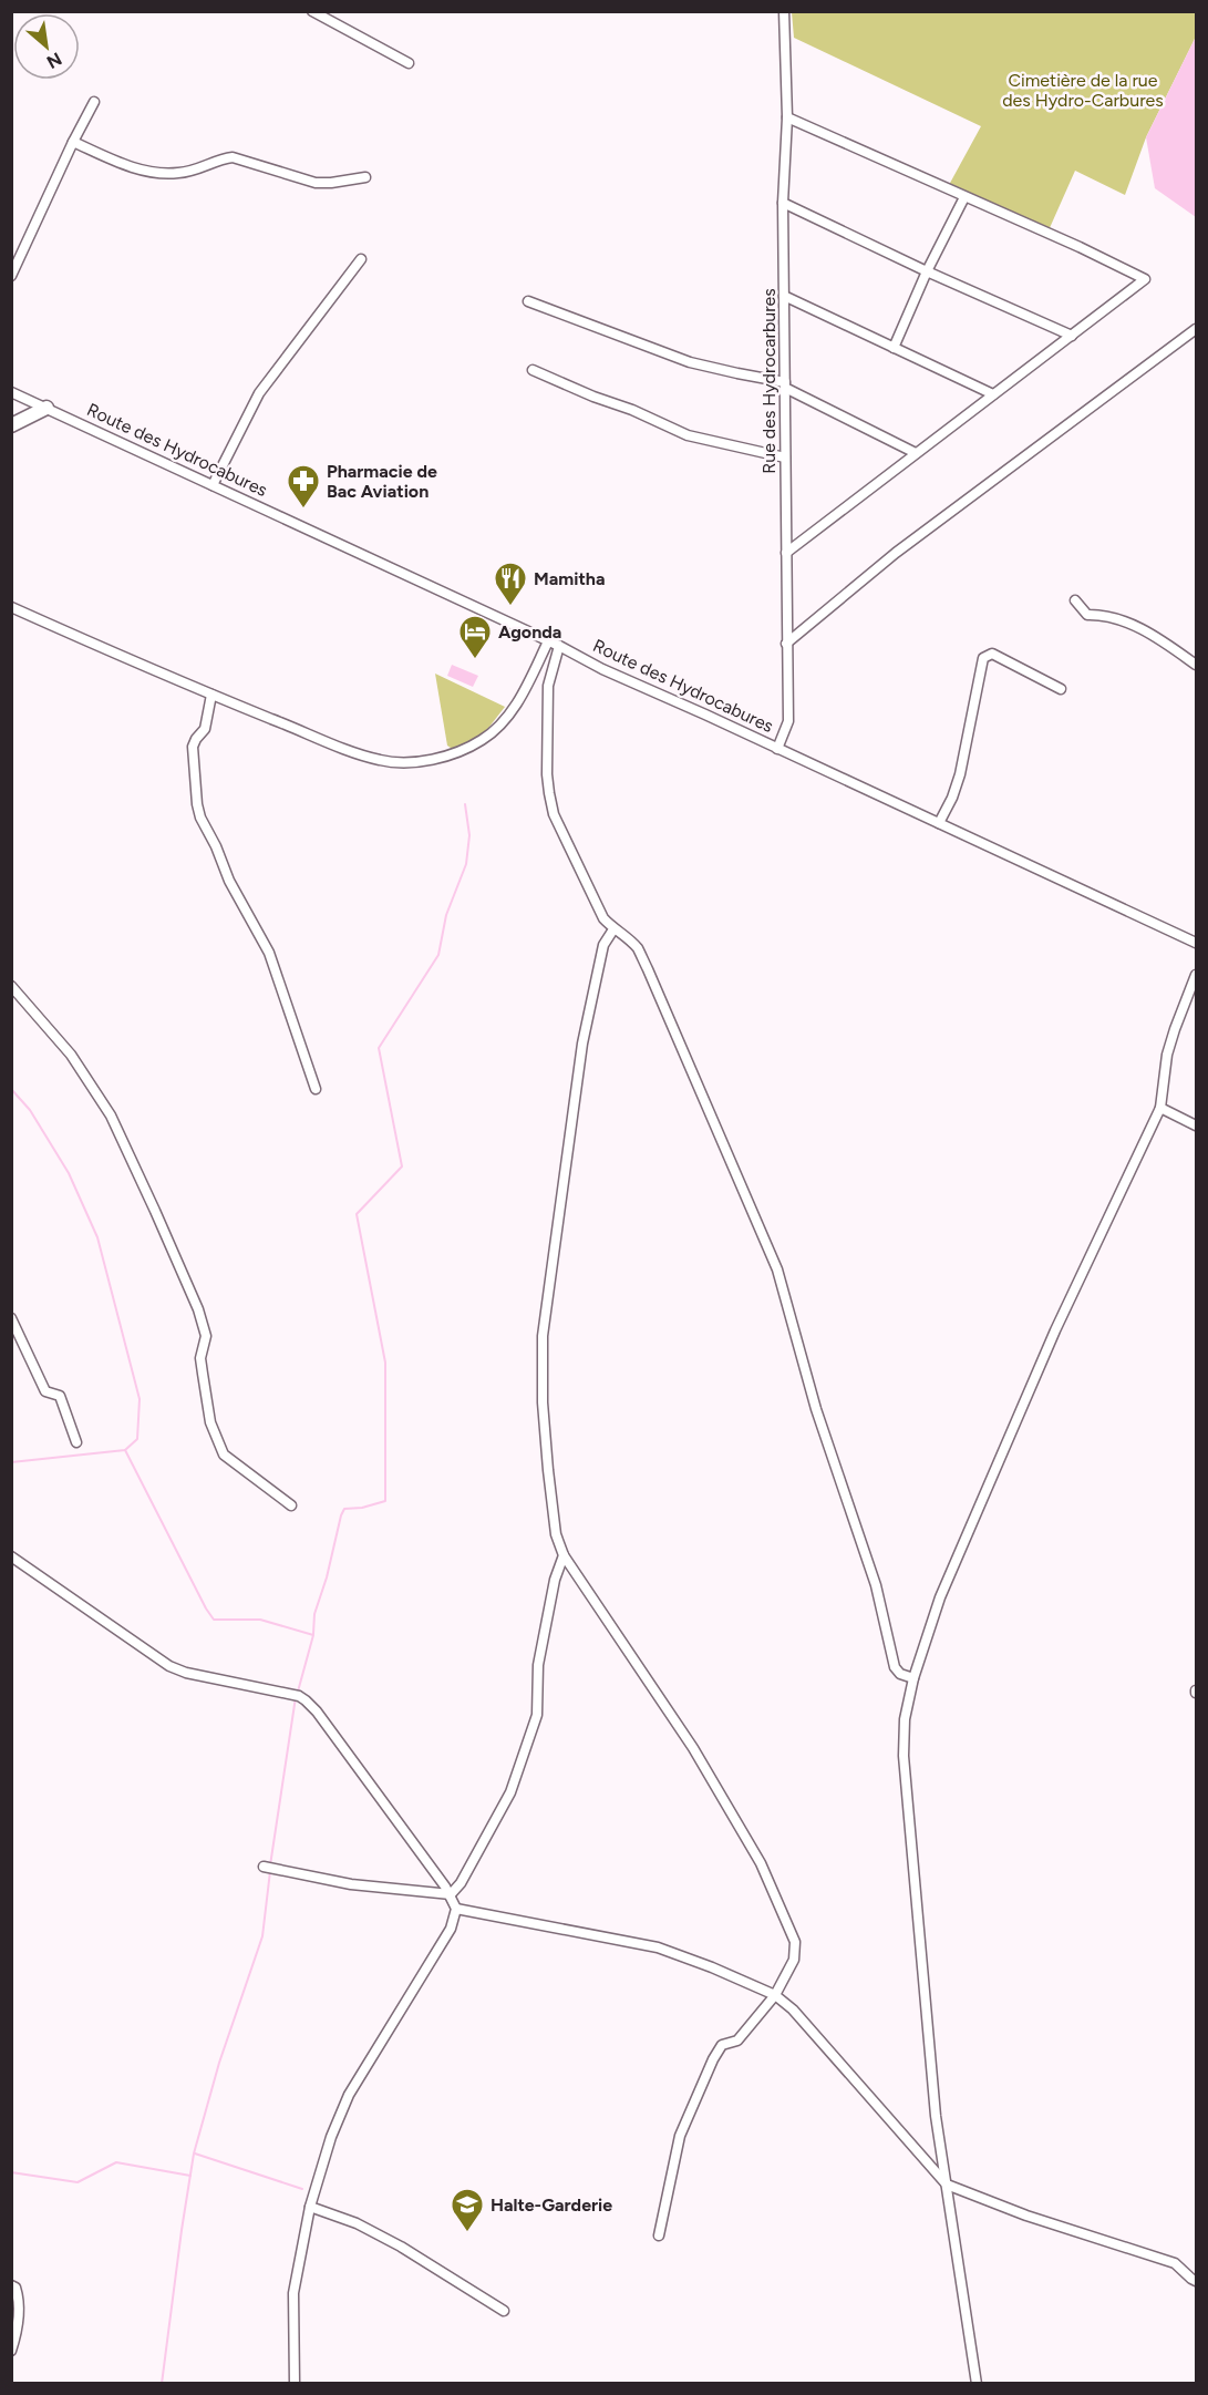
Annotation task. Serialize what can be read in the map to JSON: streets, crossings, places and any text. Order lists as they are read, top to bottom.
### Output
{
  "streets": {
    "street": ["Rue des Hydrocarbures", "Route des Hydrocabures"]
  },
  "crossings": [
    ["Rue des Hydrocarbures", "Route des Hydrocabures"]
  ],
  "parks": ["Cimetière de la rue des Hydro-Carbures"],
  "places": {
    "pharmacy": ["Pharmacie de Bac Aviation"],
    "restaurant": ["Mamitha"],
    "hotel": ["Agonda"],
    "school or university": ["Halte-Garderie"]
  },
  "north": "bottom right"
}
